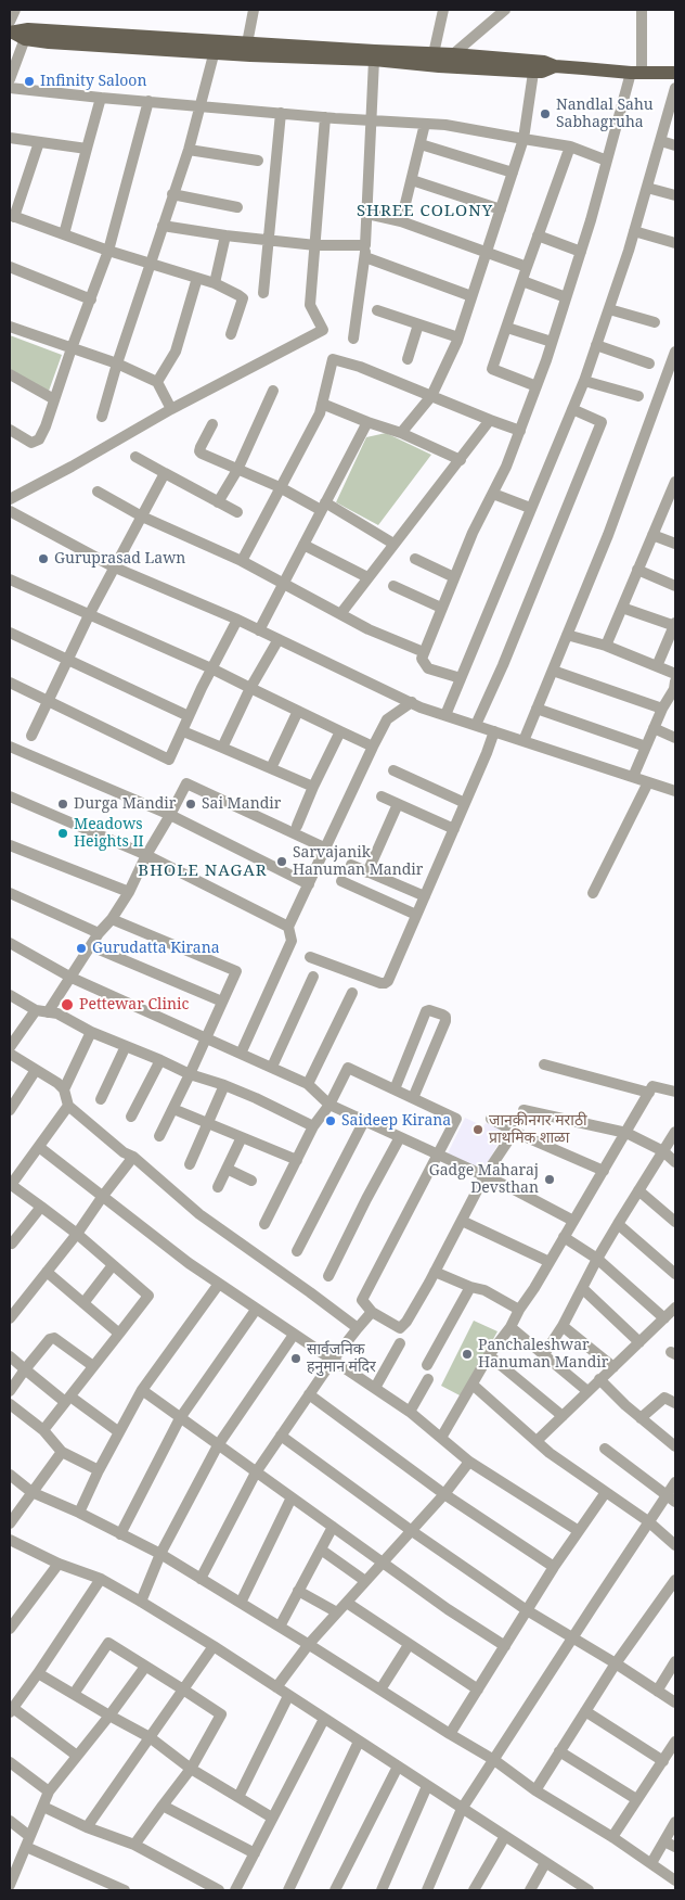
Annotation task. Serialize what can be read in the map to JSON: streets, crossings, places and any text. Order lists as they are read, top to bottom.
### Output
{
  "districts": ["SHREE COLONY", "BHOLE NAGAR"],
  "places": [
    "Infinity Saloon",
    "Nandlal Sahu Sabhagruha",
    "Guruprasad Lawn",
    "Durga Mandir",
    "Sai Mandir",
    "Meadows Heights II",
    "Sarvajanik Hanuman Mandir",
    "Gurudatta Kirana",
    "Pettewar Clinic",
    "Saideep Kirana",
    "जानकीनगर मराठी प्राथमिक शाळा",
    "Gadge Maharaj Devsthan",
    "Panchaleshwar Hanuman Mandir",
    "सार्वजनिक हनुमान मंदिर"
  ]
}
